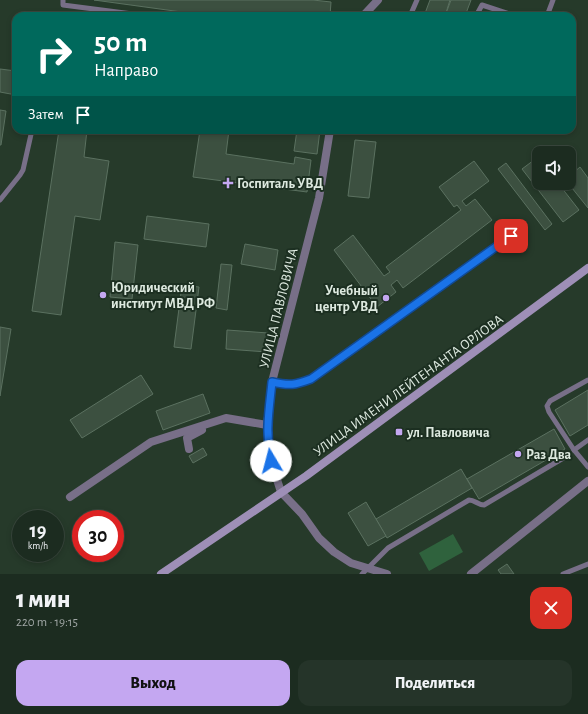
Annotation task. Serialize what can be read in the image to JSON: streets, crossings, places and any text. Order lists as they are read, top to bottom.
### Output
{
  "streets": {
    "main road": ["УЛИЦА ИМЕНИ ЛЕЙТЕНАНТА ОРЛОВА"],
    "street": ["УЛИЦА ПАВЛОВИЧА"]
  },
  "crossings": [
    ["УЛИЦА ПАВЛОВИЧА", "УЛИЦА ИМЕНИ ЛЕЙТЕНАНТА ОРЛОВА"]
  ],
  "places": {
    "health": ["Госпиталь УВД"],
    "other": ["Юридический институт МВД РФ", "Учебный центр УВД", "Раз Два"],
    "transit": ["ул. Павловича"]
  },
  "page": {
    "turn": ["50 m", "Направо"],
    "then": "Затем",
    "speed": "19 km/h",
    "limit": "30",
    "heading": ["1 мин", "220 m · 19:15"],
    "buttons": ["Выход", "Поделиться"]
  }
}
